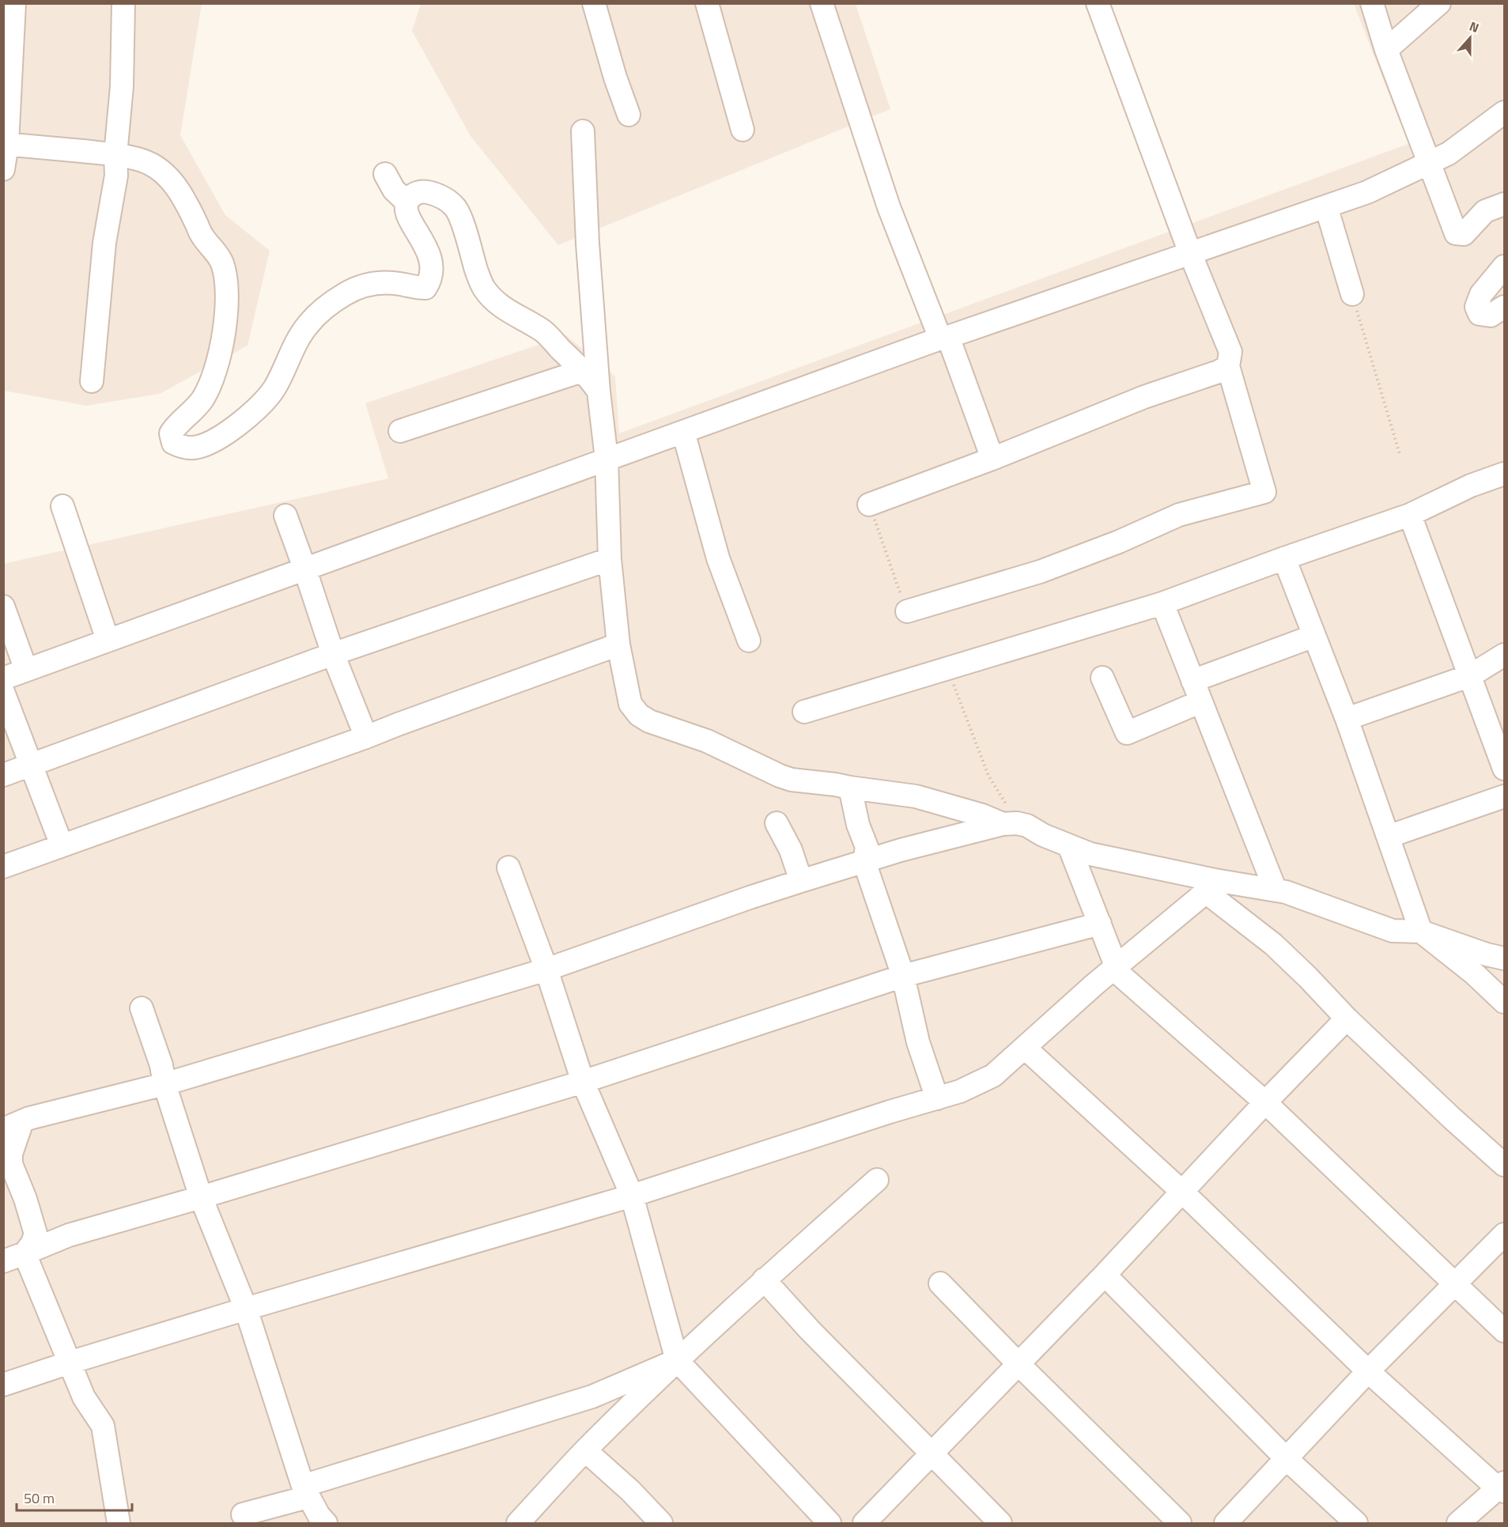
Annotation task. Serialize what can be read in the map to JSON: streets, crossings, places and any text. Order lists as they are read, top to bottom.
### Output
{
  "scale_bar": "50 m",
  "north": "top"
}
